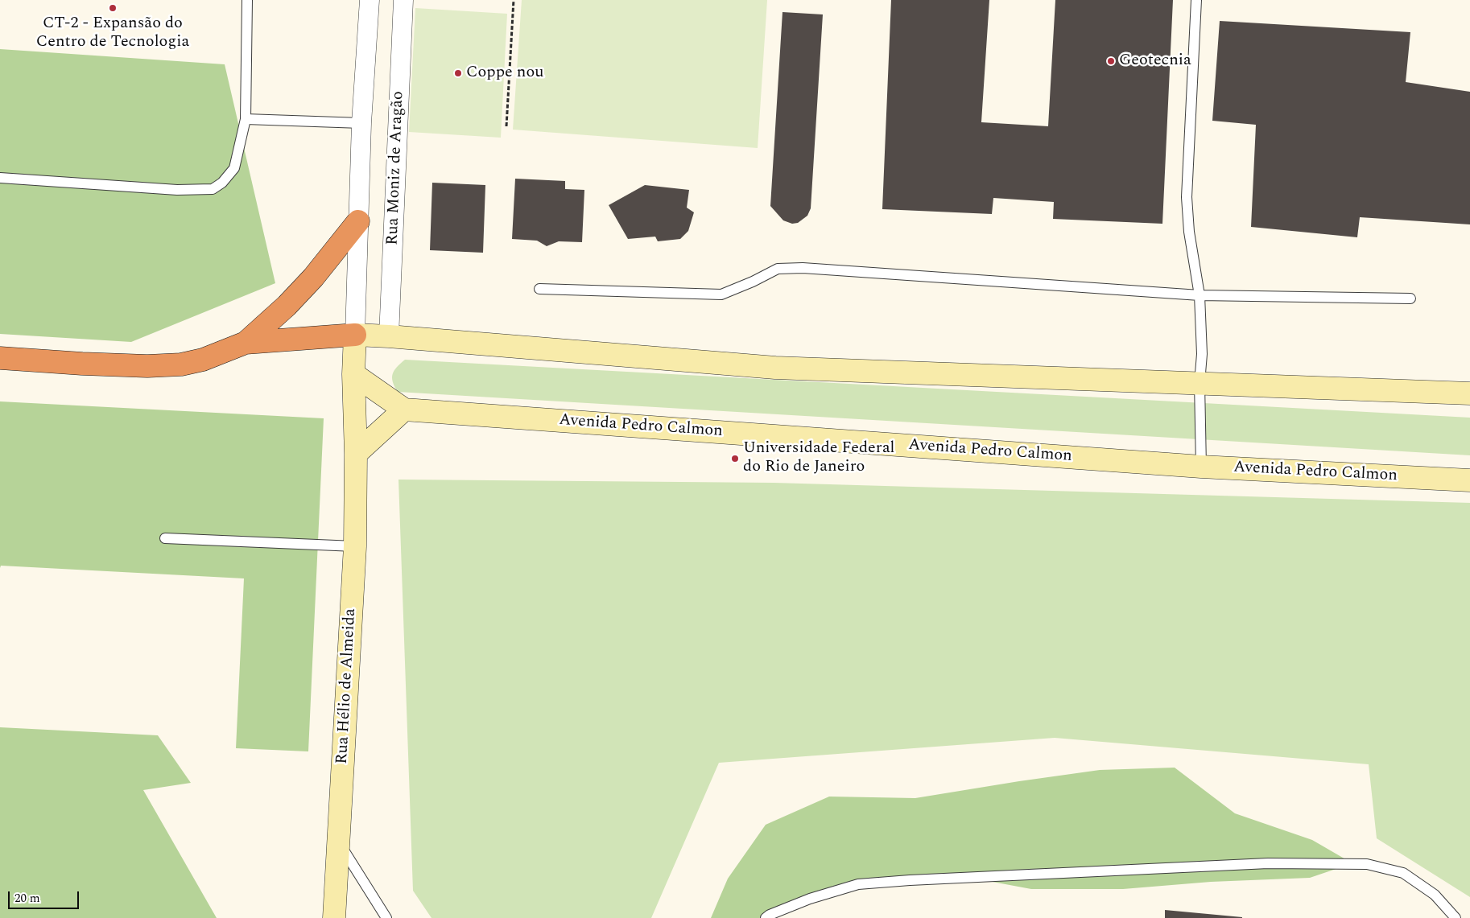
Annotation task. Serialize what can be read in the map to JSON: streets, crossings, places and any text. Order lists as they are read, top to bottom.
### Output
{
  "streets": {
    "street": ["Rua Moniz de Aragão", "Avenida Pedro Calmon", "Rua Hélio de Almeida"]
  },
  "places": [
    "CT-2 - Expansão do Centro de Tecnologia",
    "Geotecnia",
    "Coppe nou",
    "Universidade Federal do Rio de Janeiro"
  ],
  "scale_bar": "20 m"
}
